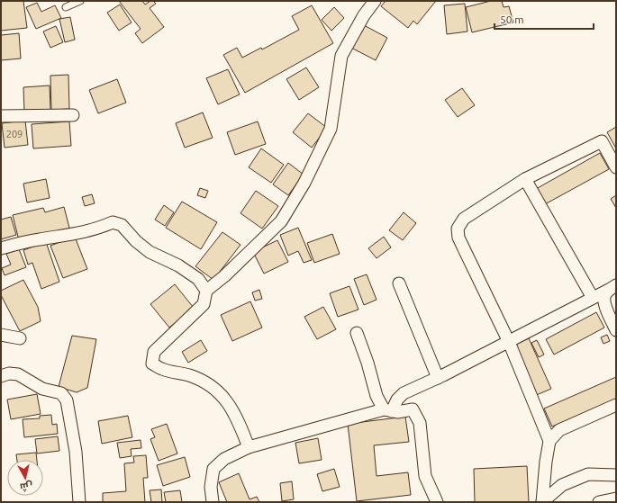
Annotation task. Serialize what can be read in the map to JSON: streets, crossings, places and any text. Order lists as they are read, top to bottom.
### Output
{
  "house_numbers": ["209"],
  "scale_bar": "50 m",
  "north": "bottom"
}
